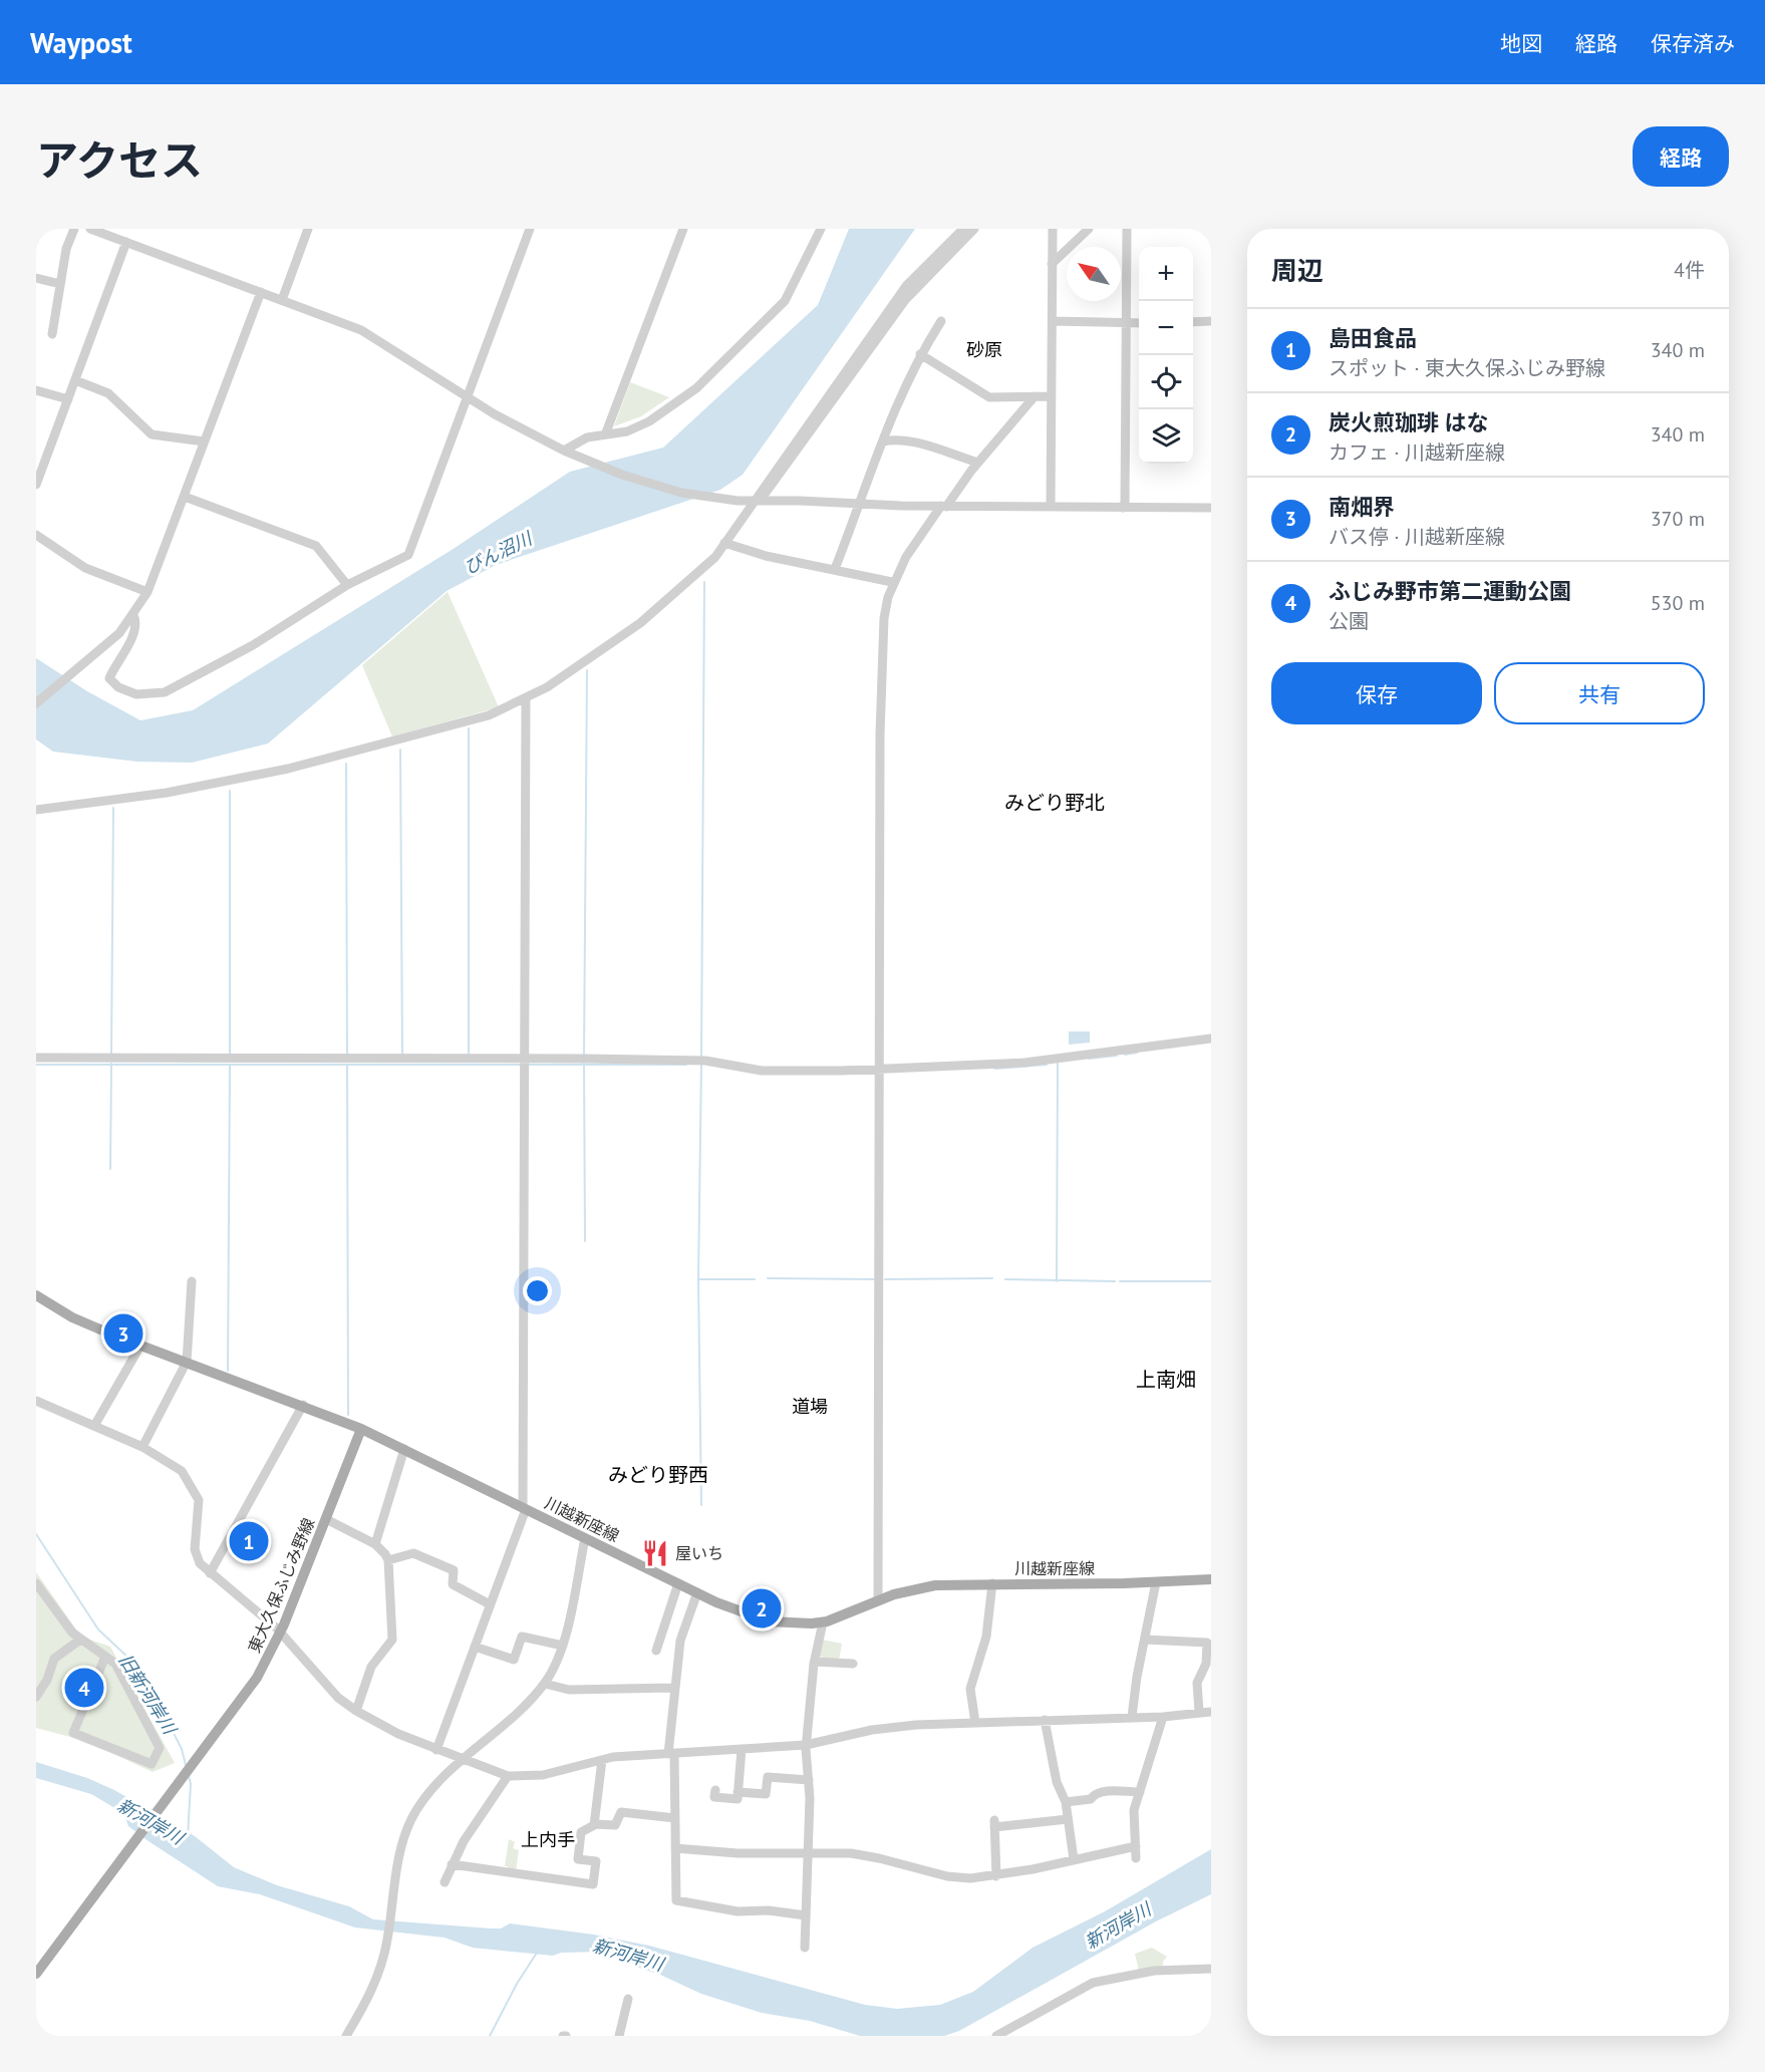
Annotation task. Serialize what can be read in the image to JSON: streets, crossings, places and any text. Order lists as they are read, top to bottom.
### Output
{
  "streets": {
    "main road": ["川越新座線", "東大久保ふじみ野線"]
  },
  "crossings": [
    ["川越新座線", "東大久保ふじみ野線"]
  ],
  "districts": [
    "砂原",
    "みどり野北",
    "上南畑",
    "道場",
    "みどり野西",
    "上内手"
  ],
  "water": ["びん沼川", "旧新河岸川", "新河岸川"],
  "places": {
    "restaurant": ["屋いち"]
  },
  "north": "top left",
  "page": {
    "header": "Waypost",
    "nav": ["地図", "経路", "保存済み"],
    "title": "アクセス",
    "buttons": [
      "経路",
      ["保存", "共有"]
    ],
    "heading": ["周辺", "4件"],
    "map_buttons": ["+", "−"],
    "list": [
      {
        "mark": "1",
        "name": "島田食品",
        "note": "スポット · 東大久保ふじみ野線",
        "value": "340 m"
      },
      {
        "mark": "2",
        "name": "炭火煎珈琲 はな",
        "note": "カフェ · 川越新座線",
        "value": "340 m"
      },
      {
        "mark": "3",
        "name": "南畑界",
        "note": "バス停 · 川越新座線",
        "value": "370 m"
      },
      {
        "mark": "4",
        "name": "ふじみ野市第二運動公園",
        "note": "公園",
        "value": "530 m"
      }
    ],
    "pins": [
      "3",
      "1",
      "2",
      "4"
    ]
  }
}
